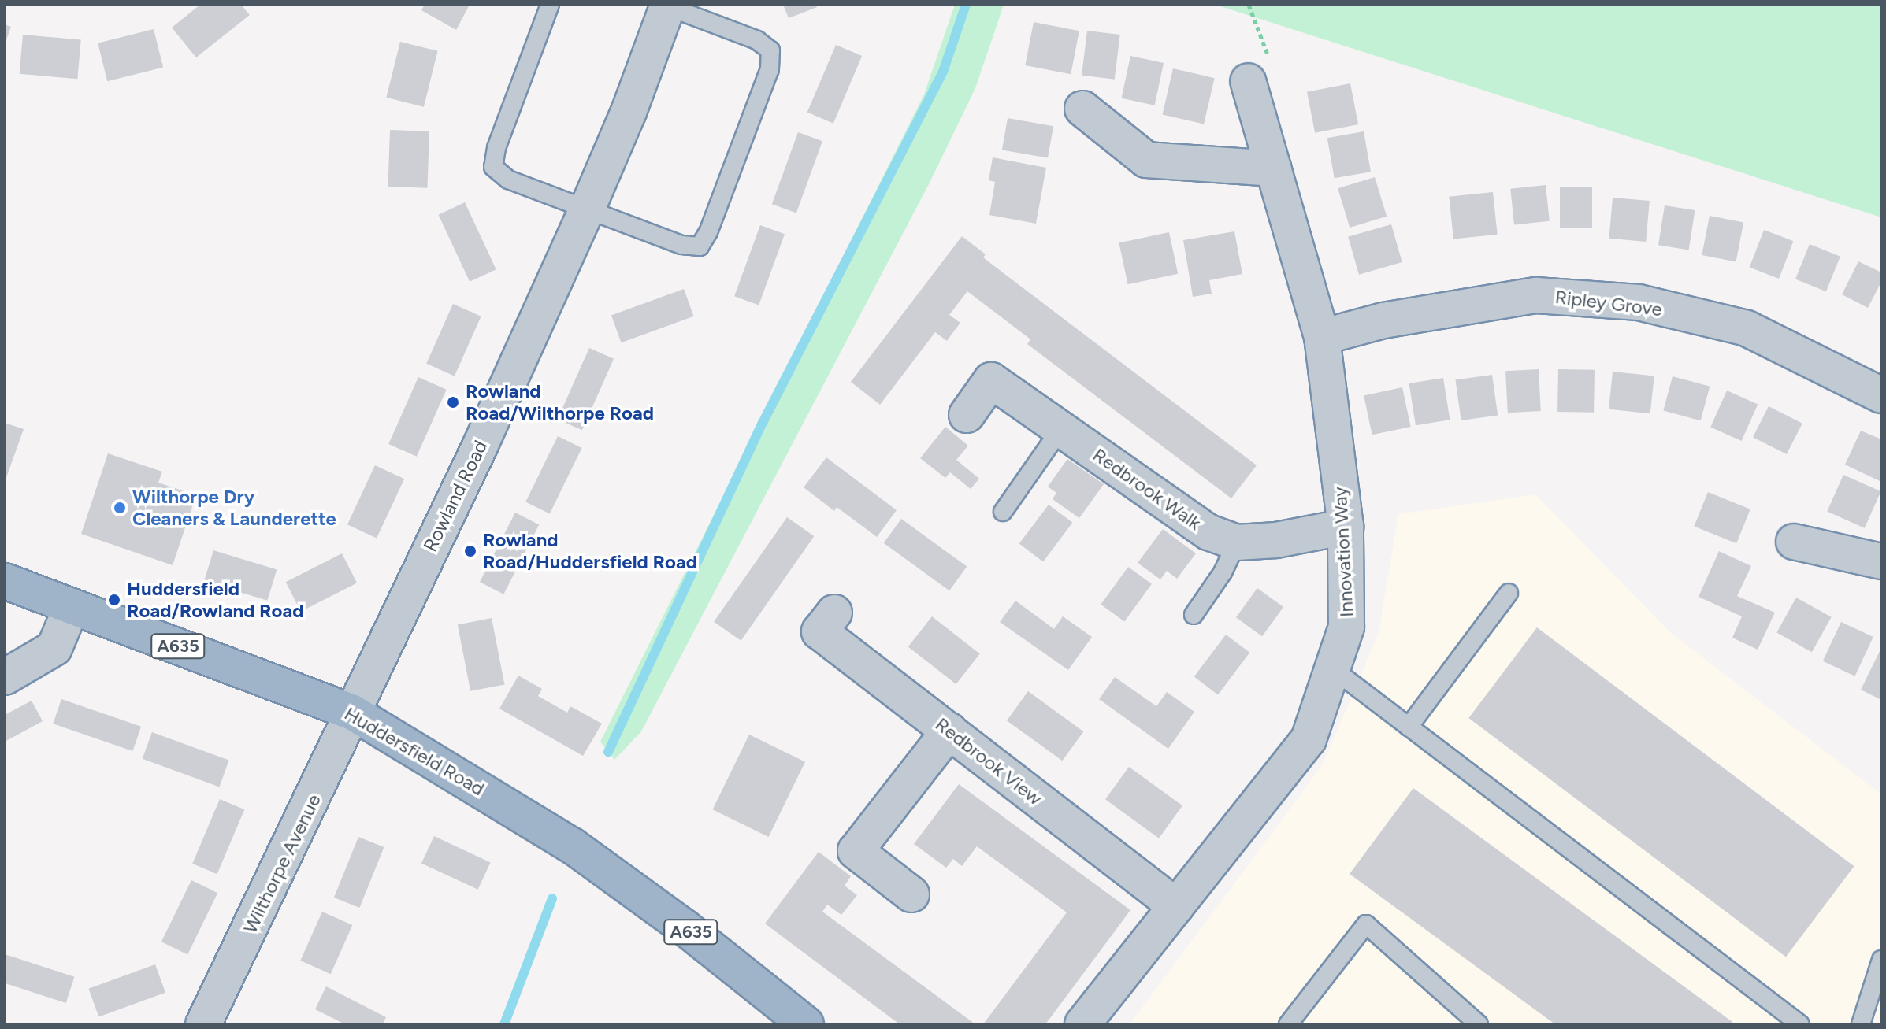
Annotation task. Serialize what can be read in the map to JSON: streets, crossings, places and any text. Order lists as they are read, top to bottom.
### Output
{
  "streets": {
    "highway": ["A635", "Huddersfield Road"],
    "street": [
      "Ripley Grove",
      "Redbrook Walk",
      "Rowland Road",
      "Innovation Way",
      "Redbrook View",
      "Wilthorpe Avenue"
    ]
  },
  "crossings": [
    ["Ripley Grove", "Innovation Way"],
    ["Redbrook Walk", "Innovation Way"],
    ["Rowland Road", "Huddersfield Road"],
    ["Rowland Road", "Wilthorpe Avenue"],
    ["Innovation Way", "Redbrook View"],
    ["Huddersfield Road", "Wilthorpe Avenue"]
  ],
  "places": [
    "Rowland Road/Wilthorpe Road",
    "Wilthorpe Dry Cleaners & Launderette",
    "Rowland Road/Huddersfield Road",
    "Huddersfield Road/Rowland Road"
  ]
}
